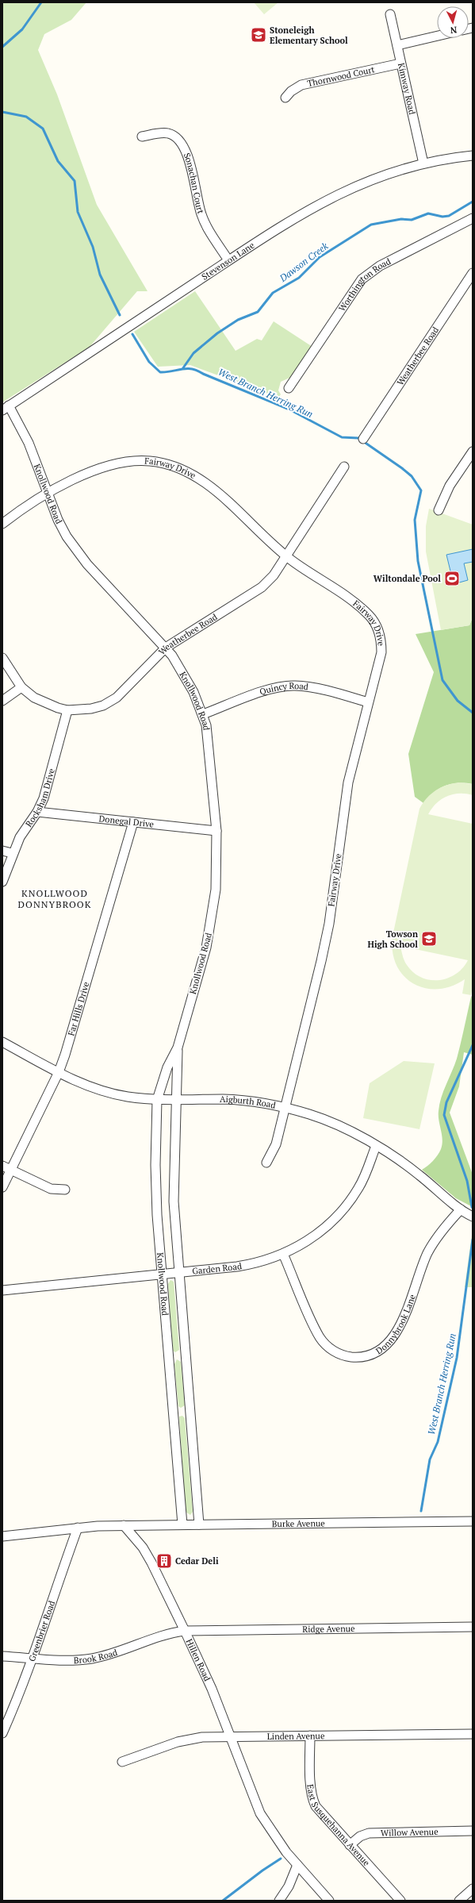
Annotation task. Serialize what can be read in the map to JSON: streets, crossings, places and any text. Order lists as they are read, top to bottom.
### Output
{
  "streets": {
    "street": [
      "Thornwood Court",
      "Kimway Road",
      "Sonachan Court",
      "Stevenson Lane",
      "Worthington Road",
      "Weatherbee Road",
      "Fairway Drive",
      "Knollwood Road",
      "Quincy Road",
      "Rocksham Drive",
      "Donegal Drive",
      "Far Hills Drive",
      "Aigburth Road",
      "Garden Road",
      "Donnybrook Lane",
      "Burke Avenue",
      "Ridge Avenue",
      "Greenbrier Road",
      "Brook Road",
      "Hillen Road",
      "Linden Avenue",
      "East Susquehanna Avenue",
      "Willow Avenue"
    ]
  },
  "crossings": [
    ["Thornwood Court", "Kimway Road"],
    ["Kimway Road", "Stevenson Lane"],
    ["Sonachan Court", "Stevenson Lane"],
    ["Stevenson Lane", "Knollwood Road"],
    ["Weatherbee Road", "Fairway Drive"],
    ["Weatherbee Road", "Knollwood Road"],
    ["Weatherbee Road", "Rocksham Drive"],
    ["Fairway Drive", "Knollwood Road"],
    ["Fairway Drive", "Quincy Road"],
    ["Fairway Drive", "Aigburth Road"],
    ["Knollwood Road", "Quincy Road"],
    ["Knollwood Road", "Donegal Drive"],
    ["Knollwood Road", "Aigburth Road"],
    ["Knollwood Road", "Garden Road"],
    ["Knollwood Road", "Burke Avenue"],
    ["Rocksham Drive", "Donegal Drive"],
    ["Donegal Drive", "Far Hills Drive"],
    ["Far Hills Drive", "Aigburth Road"],
    ["Aigburth Road", "Garden Road"],
    ["Aigburth Road", "Donnybrook Lane"],
    ["Garden Road", "Donnybrook Lane"],
    ["Burke Avenue", "Hillen Road"],
    ["Ridge Avenue", "Brook Road"],
    ["Ridge Avenue", "Hillen Road"],
    ["Greenbrier Road", "Brook Road"],
    ["Brook Road", "Hillen Road"],
    ["Hillen Road", "Linden Avenue"],
    ["Linden Avenue", "East Susquehanna Avenue"],
    ["East Susquehanna Avenue", "Willow Avenue"]
  ],
  "districts": ["KNOLLWOOD DONNYBROOK"],
  "water": ["Dawson Creek", "West Branch Herring Run"],
  "places": {
    "school or university": ["Stoneleigh Elementary School", "Towson High School"],
    "sports": ["Wiltondale Pool"],
    "building": ["Cedar Deli"]
  },
  "north": "bottom"
}
